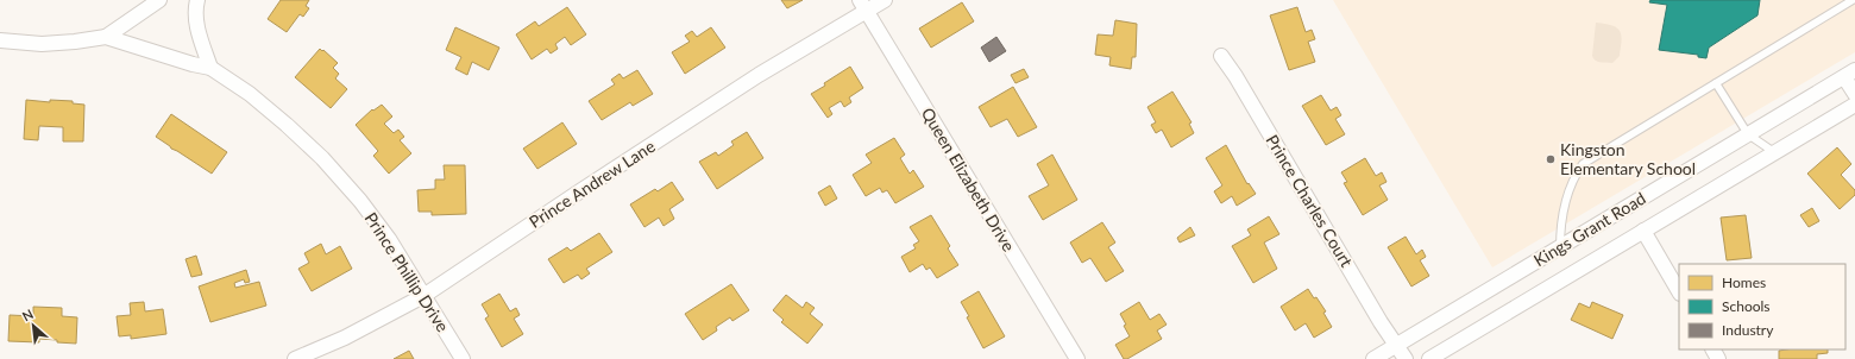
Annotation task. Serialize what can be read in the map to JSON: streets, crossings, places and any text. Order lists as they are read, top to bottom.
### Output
{
  "streets": {
    "street": [
      "Queen Elizabeth Drive",
      "Prince Andrew Lane",
      "Prince Charles Court",
      "Kings Grant Road",
      "Prince Phillip Drive"
    ]
  },
  "crossings": [
    ["Queen Elizabeth Drive", "Prince Andrew Lane"],
    ["Prince Andrew Lane", "Prince Phillip Drive"],
    ["Prince Charles Court", "Kings Grant Road"]
  ],
  "places": ["Kingston Elementary School"],
  "legend": ["Homes", "Schools", "Industry"],
  "north": "top left"
}
